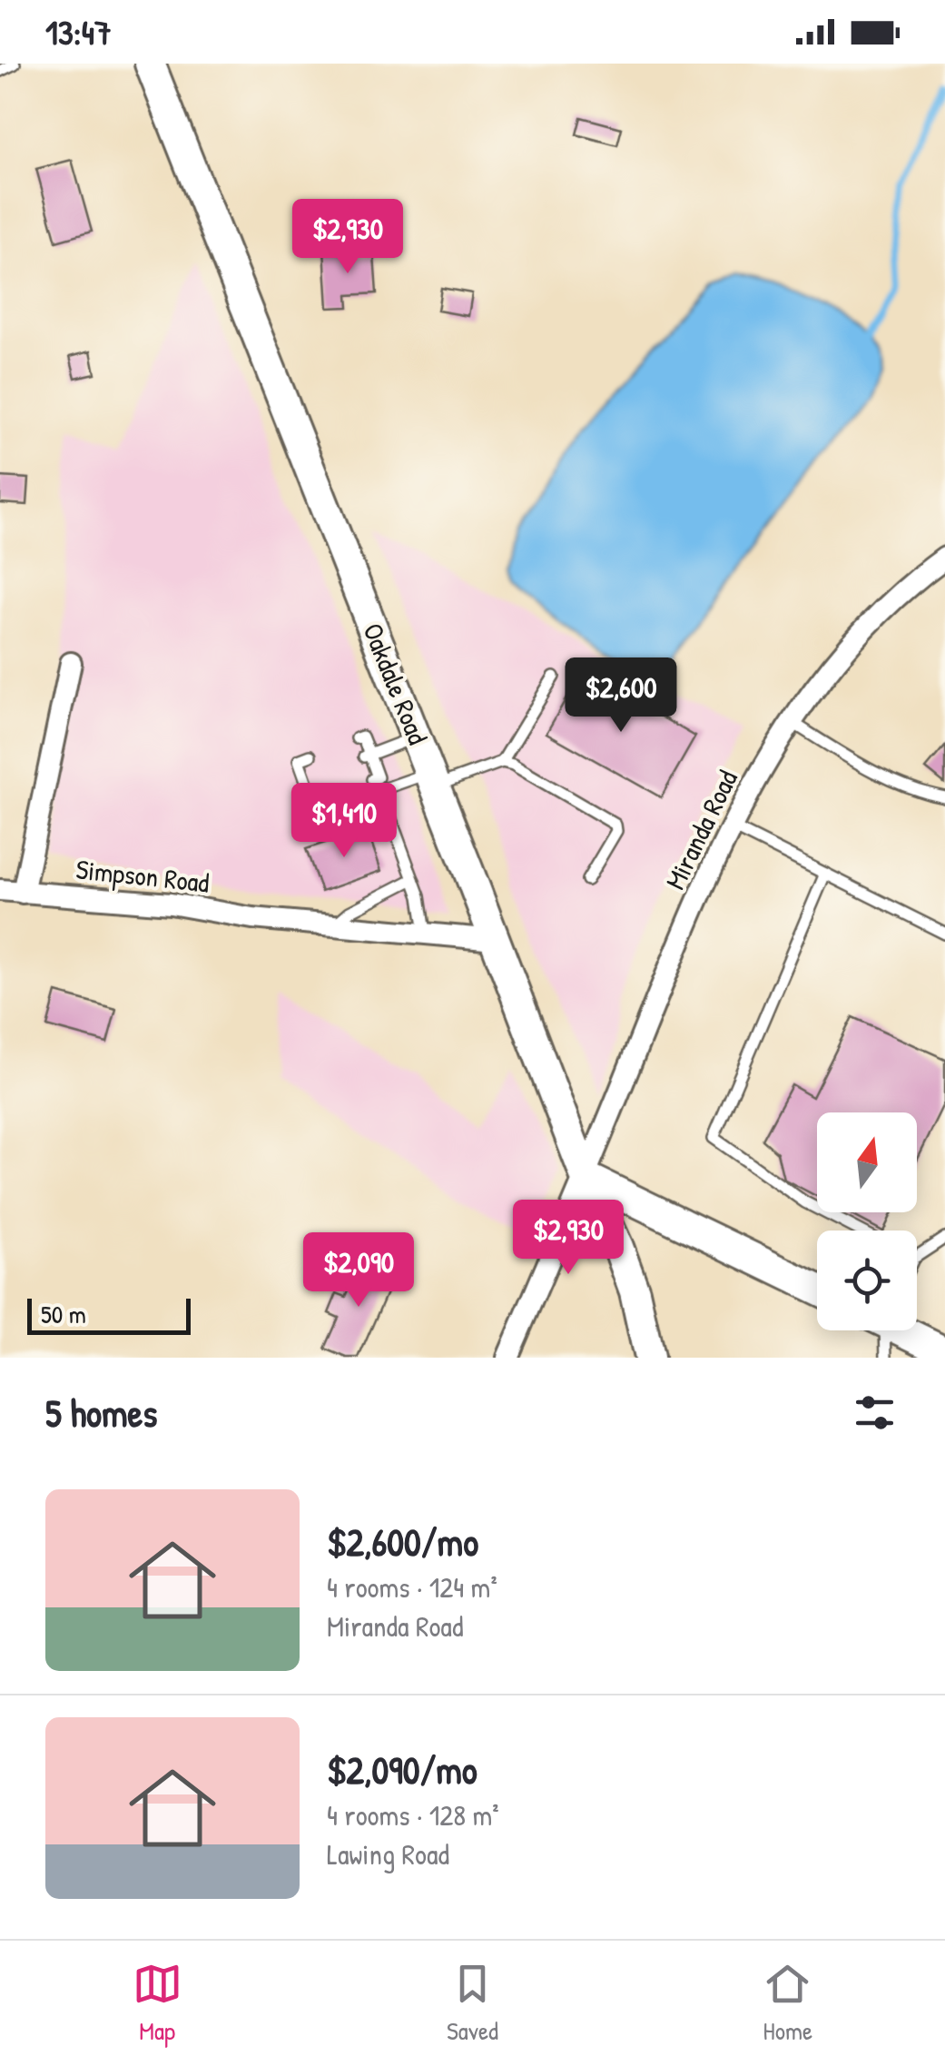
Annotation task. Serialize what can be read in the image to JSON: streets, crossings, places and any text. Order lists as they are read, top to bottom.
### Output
{
  "streets": {
    "main road": ["Oakdale Road"],
    "street": ["Miranda Road", "Simpson Road"]
  },
  "crossings": [
    ["Oakdale Road", "Miranda Road"],
    ["Oakdale Road", "Simpson Road"]
  ],
  "scale_bar": "50 m",
  "north": "top",
  "page": {
    "status": "13:47",
    "price": [
      "$2,930",
      "$2,600",
      "$1,410",
      "$2,930",
      "$2,090"
    ],
    "scale": "50 m",
    "heading": "5 homes",
    "list": [
      {
        "name": "$2,600/mo",
        "note": "4 rooms · 124 m² · Miranda Road"
      },
      {
        "name": "$2,090/mo",
        "note": "4 rooms · 128 m² · Lawing Road"
      }
    ],
    "tabs": ["Map", "Saved", "Home"]
  }
}
